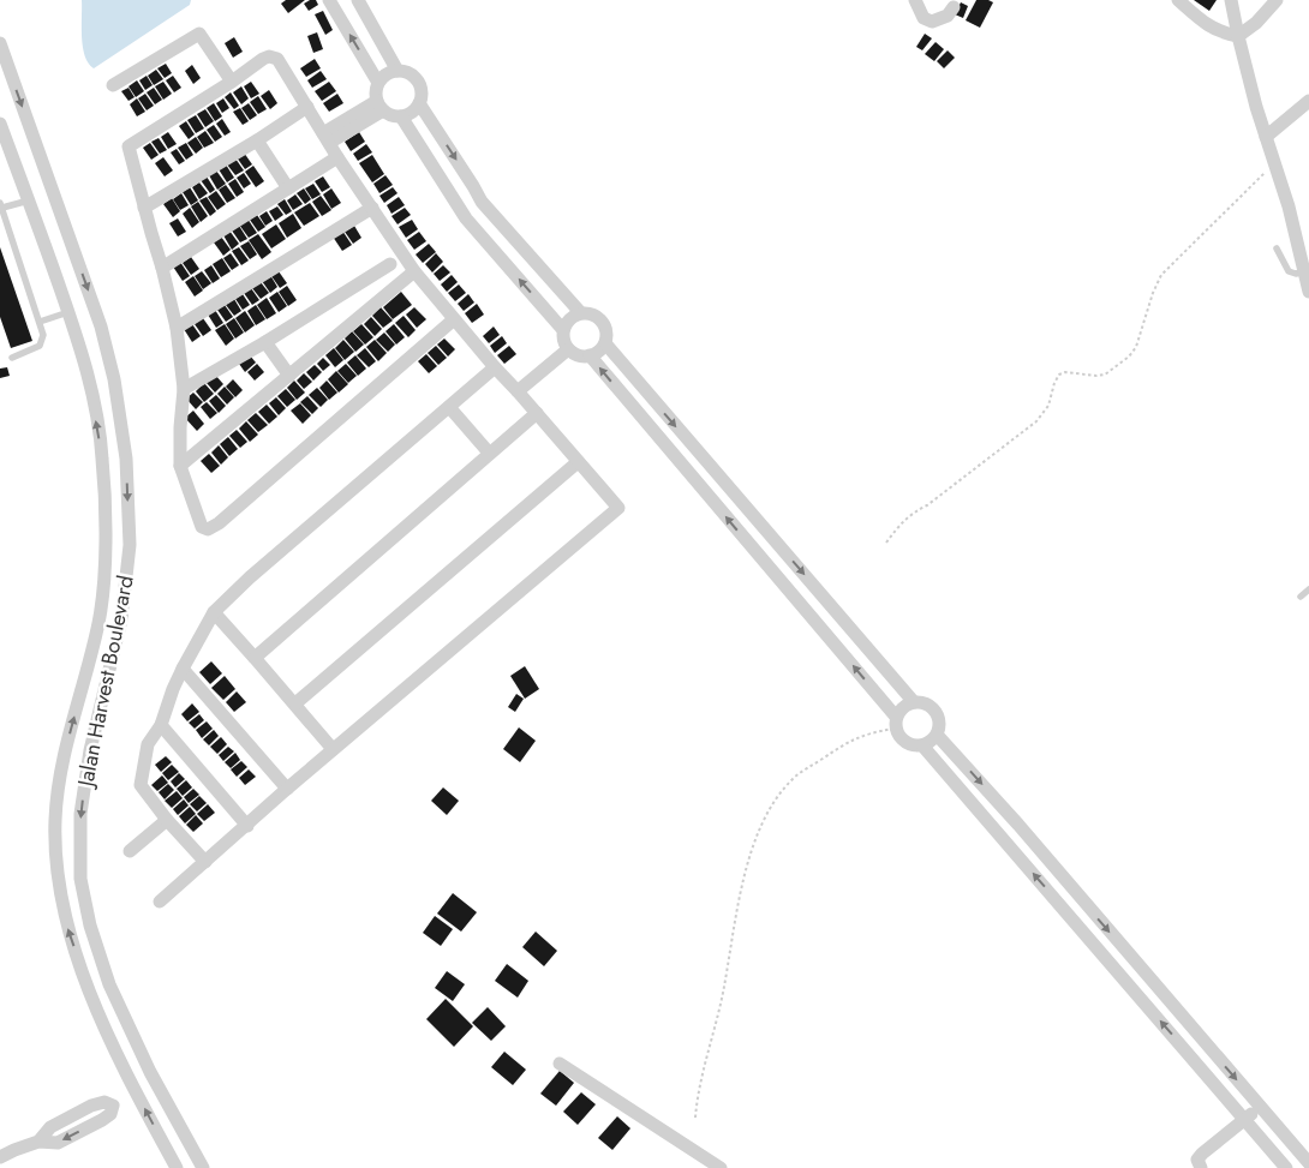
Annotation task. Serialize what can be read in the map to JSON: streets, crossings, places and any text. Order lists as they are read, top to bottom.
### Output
{
  "streets": {
    "street": ["Jalan Harvest Boulevard"]
  }
}
